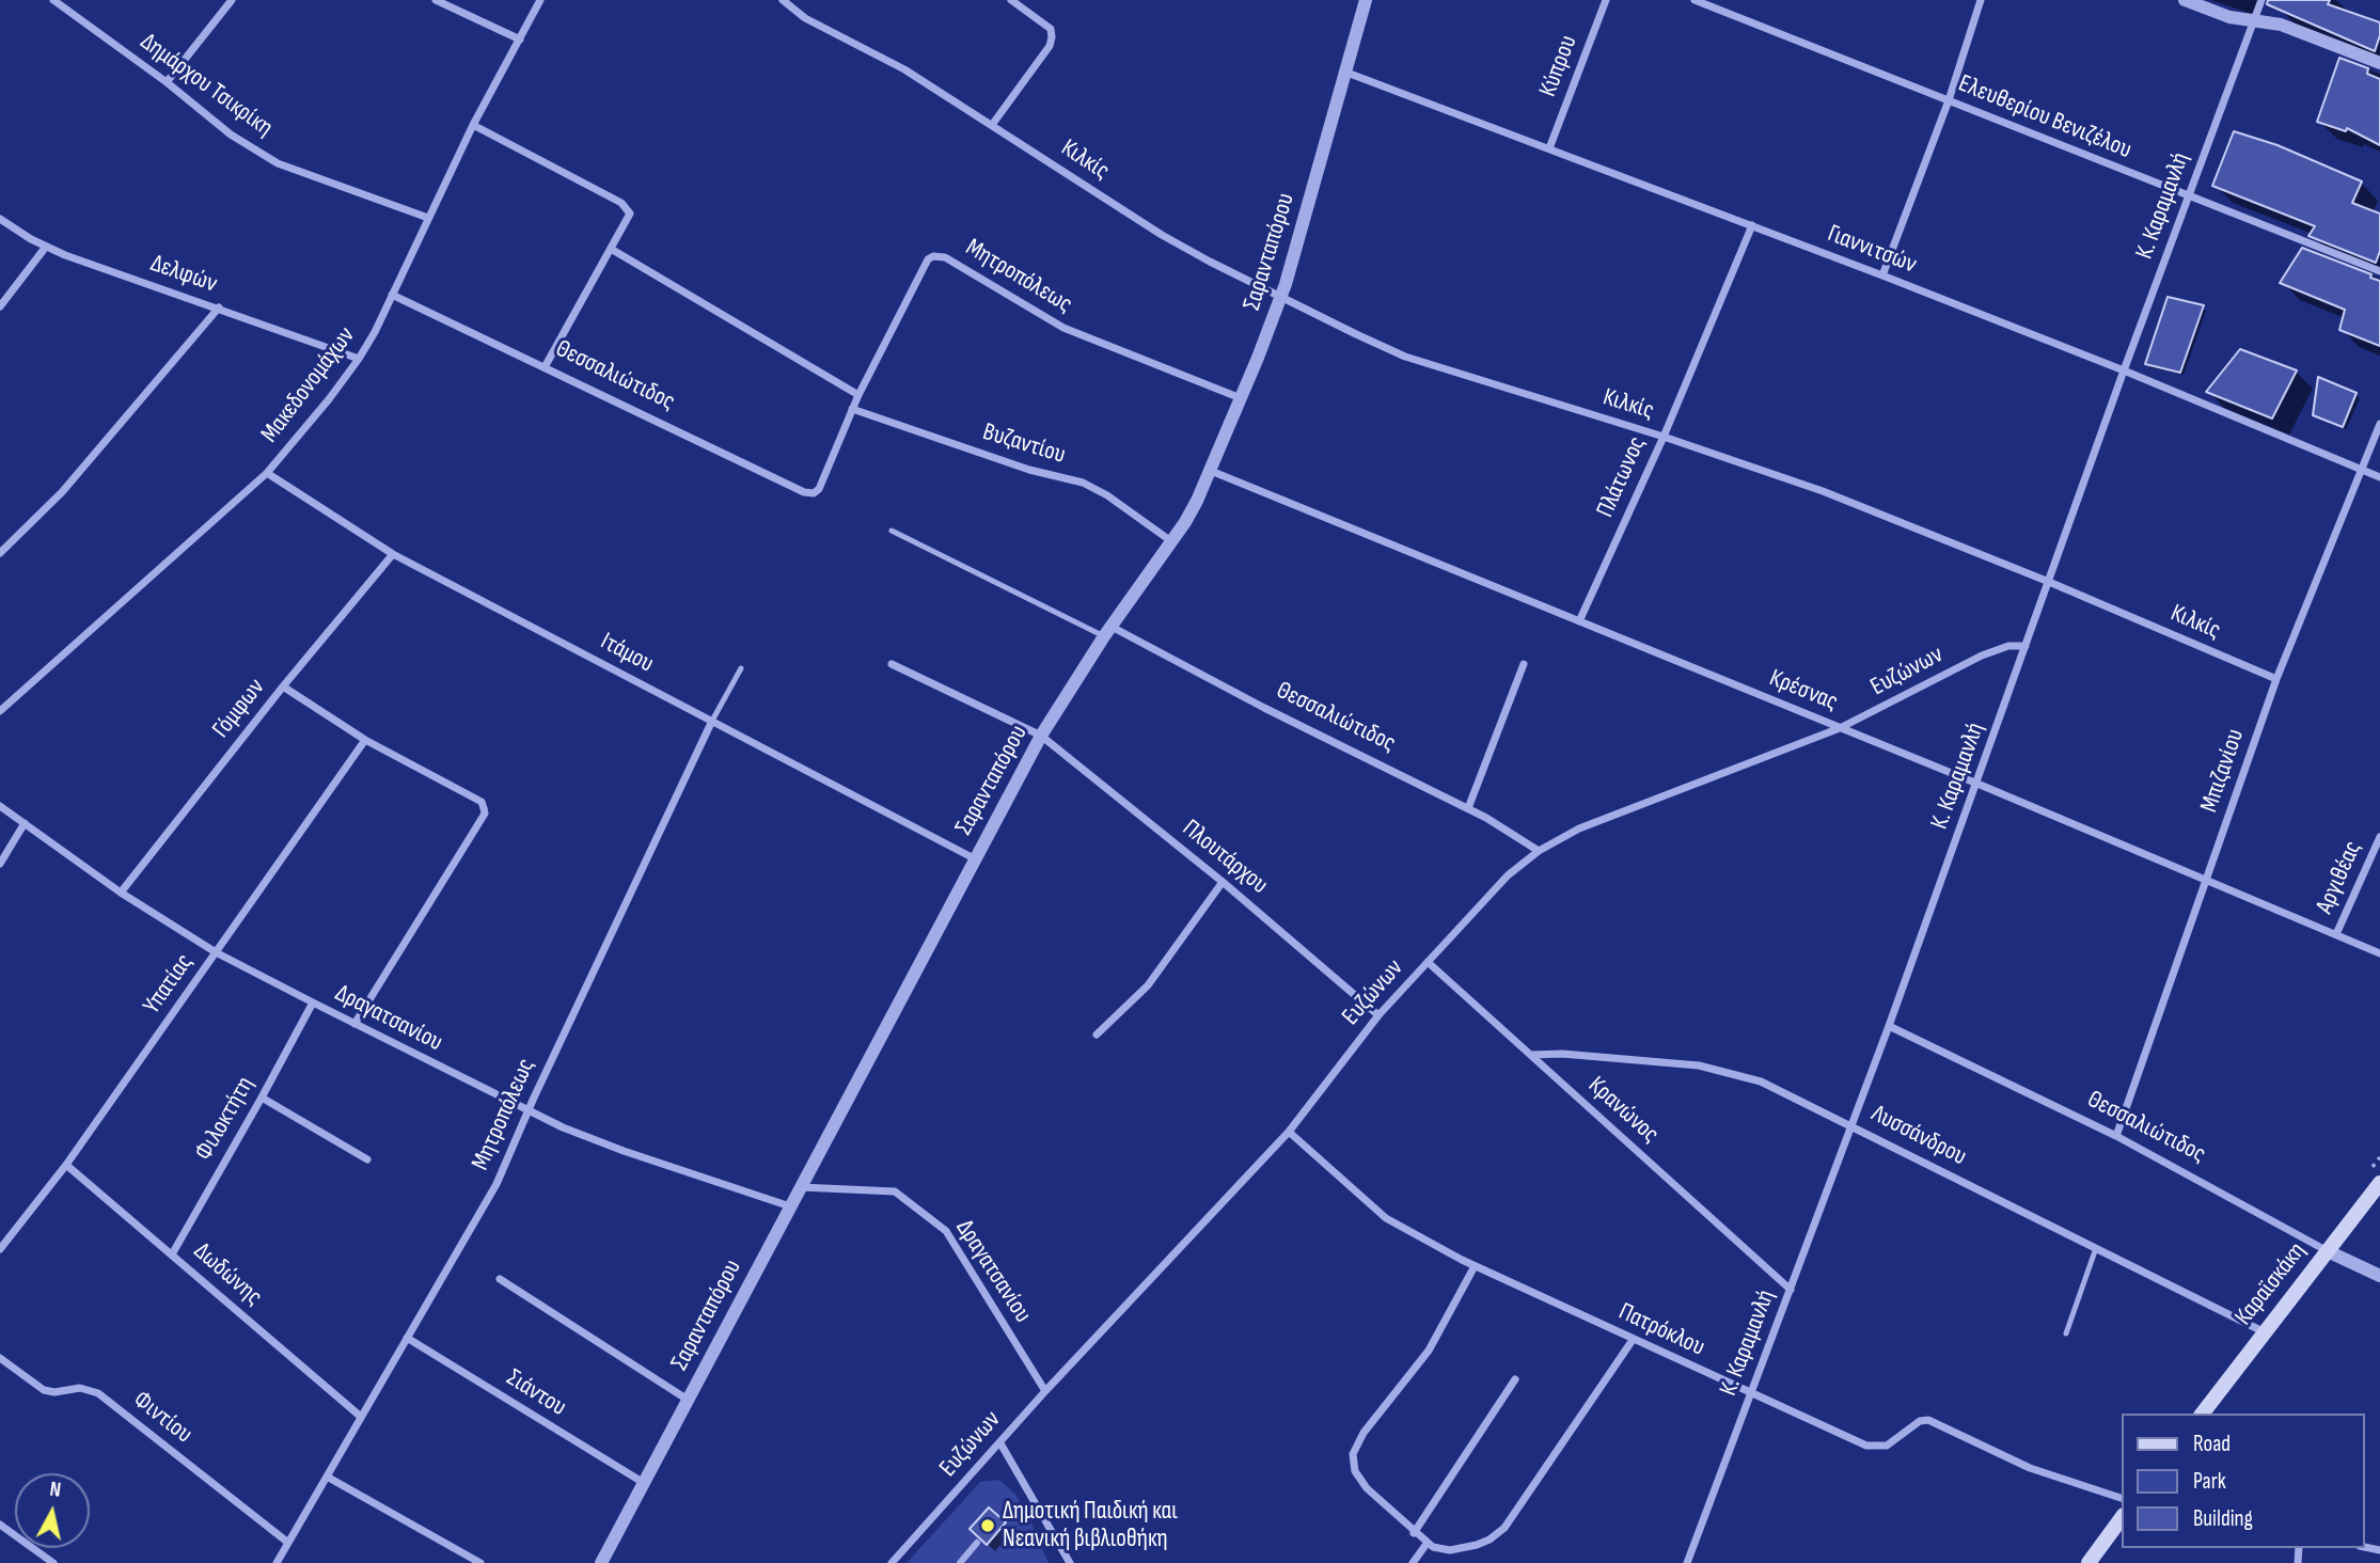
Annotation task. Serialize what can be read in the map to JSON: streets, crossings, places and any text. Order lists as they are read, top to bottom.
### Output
{
  "streets": {
    "main road": ["Καραϊσκάκη"],
    "street": [
      "Κύπρου",
      "Δημάρχου Τσικρίκη",
      "Ελευθερίου Βενιζέλου",
      "Κιλκίς",
      "Κ. Καραμανλή",
      "Γιαννιτσών",
      "Σαρανταπόρου",
      "Δελφών",
      "Μητροπόλεως",
      "Θεσσαλιώτιδος",
      "Μακεδονομάχων",
      "Βυζαντίου",
      "Πλάτωνος",
      "Ιτάμου",
      "Ευζώνων",
      "Κρέσνας",
      "Γόμφων",
      "Μπιζανίου",
      "Πλουτάρχου",
      "Αργιθέας",
      "Υπατίας",
      "Δραγατσανίου",
      "Κρανώνος",
      "Φιλοκτήτη",
      "Λυσσάνδρου",
      "Δωδώνης",
      "Πατρόκλου",
      "Σιάντου",
      "Φιντίου"
    ]
  },
  "crossings": [
    ["Κύπρου", "Γιαννιτσών"],
    ["Δημάρχου Τσικρίκη", "Μακεδονομάχων"],
    ["Ελευθερίου Βενιζέλου", "Κ. Καραμανλή"],
    ["Κιλκίς", "Κ. Καραμανλή"],
    ["Κιλκίς", "Σαρανταπόρου"],
    ["Κιλκίς", "Πλάτωνος"],
    ["Κιλκίς", "Μπιζανίου"],
    ["Κ. Καραμανλή", "Γιαννιτσών"],
    ["Κ. Καραμανλή", "Θεσσαλιώτιδος"],
    ["Κ. Καραμανλή", "Ευζώνων"],
    ["Κ. Καραμανλή", "Κρέσνας"],
    ["Κ. Καραμανλή", "Κρανώνος"],
    ["Κ. Καραμανλή", "Λυσσάνδρου"],
    ["Κ. Καραμανλή", "Πατρόκλου"],
    ["Γιαννιτσών", "Σαρανταπόρου"],
    ["Γιαννιτσών", "Πλάτωνος"],
    ["Γιαννιτσών", "Μπιζανίου"],
    ["Σαρανταπόρου", "Μητροπόλεως"],
    ["Σαρανταπόρου", "Θεσσαλιώτιδος"],
    ["Σαρανταπόρου", "Βυζαντίου"],
    ["Σαρανταπόρου", "Ιτάμου"],
    ["Σαρανταπόρου", "Κρέσνας"],
    ["Σαρανταπόρου", "Πλουτάρχου"],
    ["Σαρανταπόρου", "Δραγατσανίου"],
    ["Σαρανταπόρου", "Σιάντου"],
    ["Δελφών", "Μακεδονομάχων"],
    ["Μητροπόλεως", "Θεσσαλιώτιδος"],
    ["Μητροπόλεως", "Βυζαντίου"],
    ["Μητροπόλεως", "Ιτάμου"],
    ["Μητροπόλεως", "Δραγατσανίου"],
    ["Μητροπόλεως", "Δωδώνης"],
    ["Μητροπόλεως", "Σιάντου"],
    ["Μητροπόλεως", "Φιντίου"],
    ["Θεσσαλιώτιδος", "Μακεδονομάχων"],
    ["Θεσσαλιώτιδος", "Ευζώνων"],
    ["Θεσσαλιώτιδος", "Μπιζανίου"],
    ["Θεσσαλιώτιδος", "Καραϊσκάκη"],
    ["Μακεδονομάχων", "Ιτάμου"],
    ["Πλάτωνος", "Κρέσνας"],
    ["Ιτάμου", "Γόμφων"],
    ["Ευζώνων", "Κρέσνας"],
    ["Ευζώνων", "Πλουτάρχου"],
    ["Ευζώνων", "Δραγατσανίου"],
    ["Ευζώνων", "Κρανώνος"],
    ["Ευζώνων", "Πατρόκλου"],
    ["Κρέσνας", "Μπιζανίου"],
    ["Κρέσνας", "Αργιθέας"],
    ["Γόμφων", "Δραγατσανίου"],
    ["Υπατίας", "Δραγατσανίου"],
    ["Υπατίας", "Δωδώνης"],
    ["Δραγατσανίου", "Φιλοκτήτη"],
    ["Κρανώνος", "Λυσσάνδρου"],
    ["Φιλοκτήτη", "Δωδώνης"],
    ["Λυσσάνδρου", "Καραϊσκάκη"]
  ],
  "places": ["Δημοτική Παιδική και Νεανική βιβλιοθήκη"],
  "legend": ["Road", "Park", "Building"],
  "north": "top"
}
